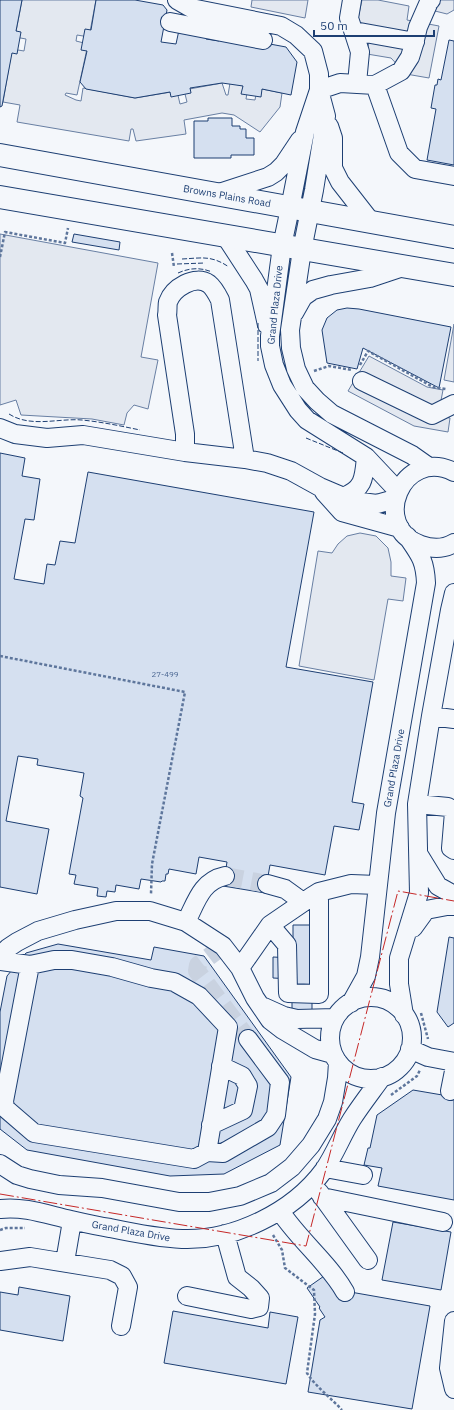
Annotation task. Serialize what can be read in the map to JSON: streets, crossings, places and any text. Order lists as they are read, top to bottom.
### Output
{
  "streets": {
    "main road": ["Browns Plains Road"],
    "street": ["Grand Plaza Drive"]
  },
  "crossings": [
    ["Browns Plains Road", "Grand Plaza Drive"]
  ],
  "house_numbers": ["27-499"],
  "scale_bar": "50 m"
}
